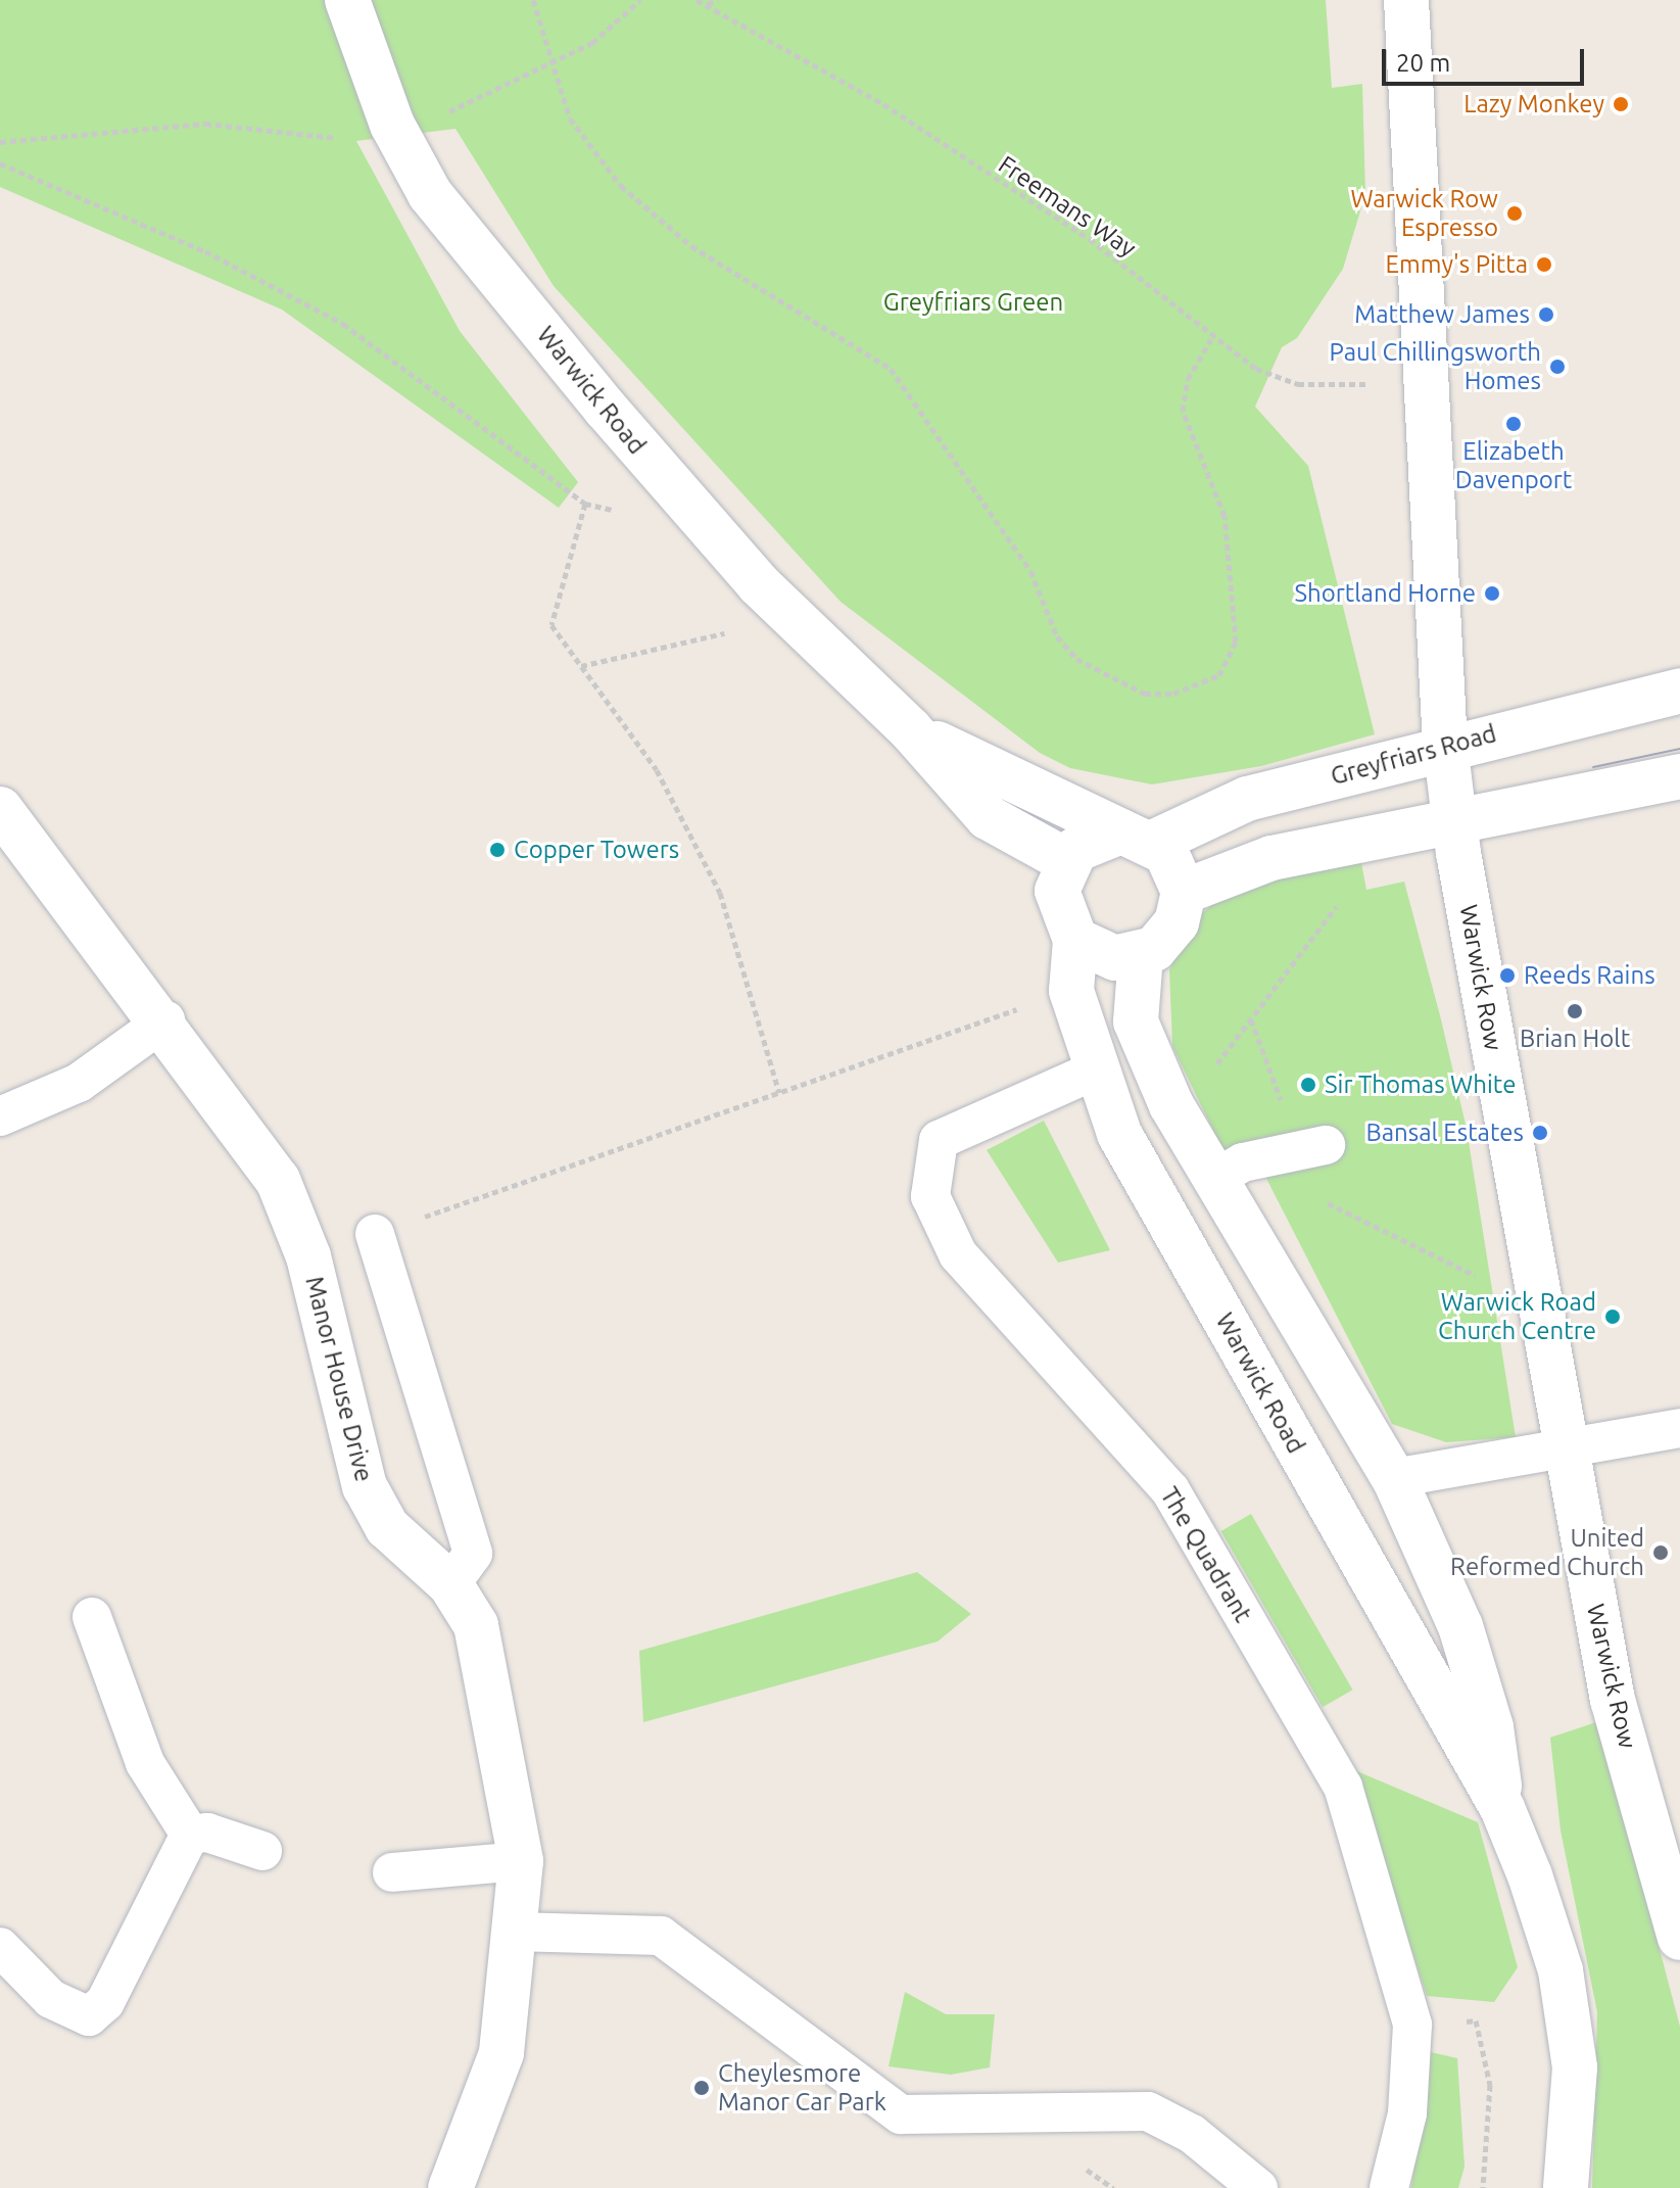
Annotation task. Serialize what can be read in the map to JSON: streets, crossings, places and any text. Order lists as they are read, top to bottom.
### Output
{
  "streets": {
    "street": [
      "Warwick Road",
      "Greyfriars Road",
      "Warwick Row",
      "Manor House Drive"
    ],
    "lane": ["The Quadrant"],
    "path": ["Freemans Way"]
  },
  "crossings": [
    ["Freemans Way", "Warwick Row"],
    ["Warwick Road", "Greyfriars Road"],
    ["Warwick Road", "The Quadrant"],
    ["Greyfriars Road", "Warwick Row"]
  ],
  "parks": ["Greyfriars Green"],
  "places": [
    "Lazy Monkey",
    "Warwick Row Espresso",
    "Emmy's Pitta",
    "Matthew James",
    "Paul Chillingsworth Homes",
    "Elizabeth Davenport",
    "Shortland Horne",
    "Copper Towers",
    "Reeds Rains",
    "Brian Holt",
    "Sir Thomas White",
    "Bansal Estates",
    "Warwick Road Church Centre",
    "United Reformed Church",
    "Cheylesmore Manor Car Park"
  ],
  "scale_bar": "20 m"
}
